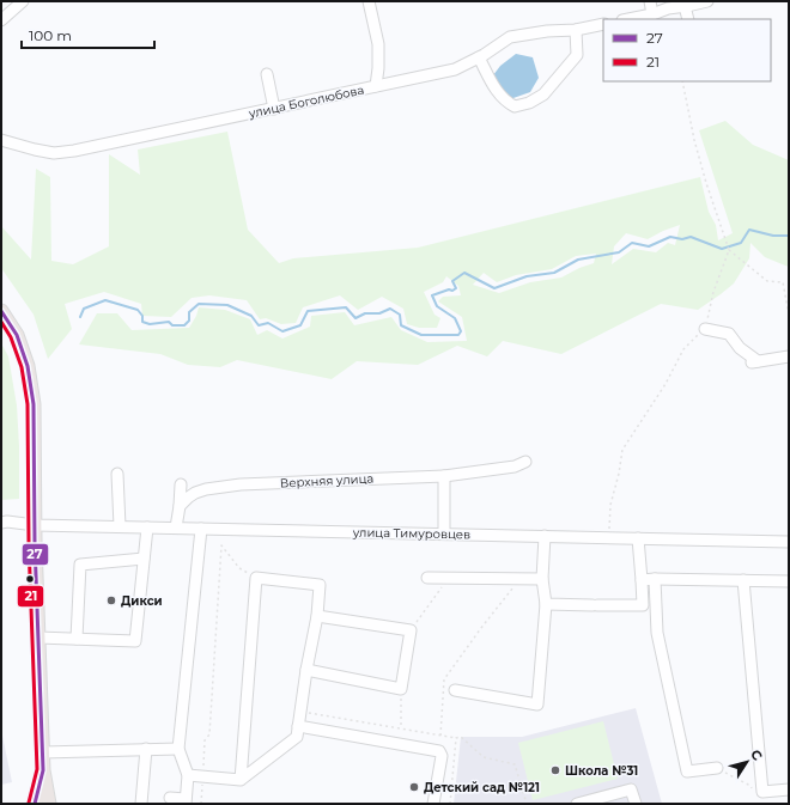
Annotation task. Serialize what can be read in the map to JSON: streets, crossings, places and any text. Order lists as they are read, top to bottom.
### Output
{
  "streets": {
    "street": ["улица Боголюбова", "Верхняя улица", "улица Тимуровцев"]
  },
  "places": ["Дикси", "Школа №31", "Детский сад №121"],
  "lines": ["transit line 27", "transit line 21"],
  "legend": ["27", "21"],
  "scale_bar": "100 m",
  "north": "top right"
}
